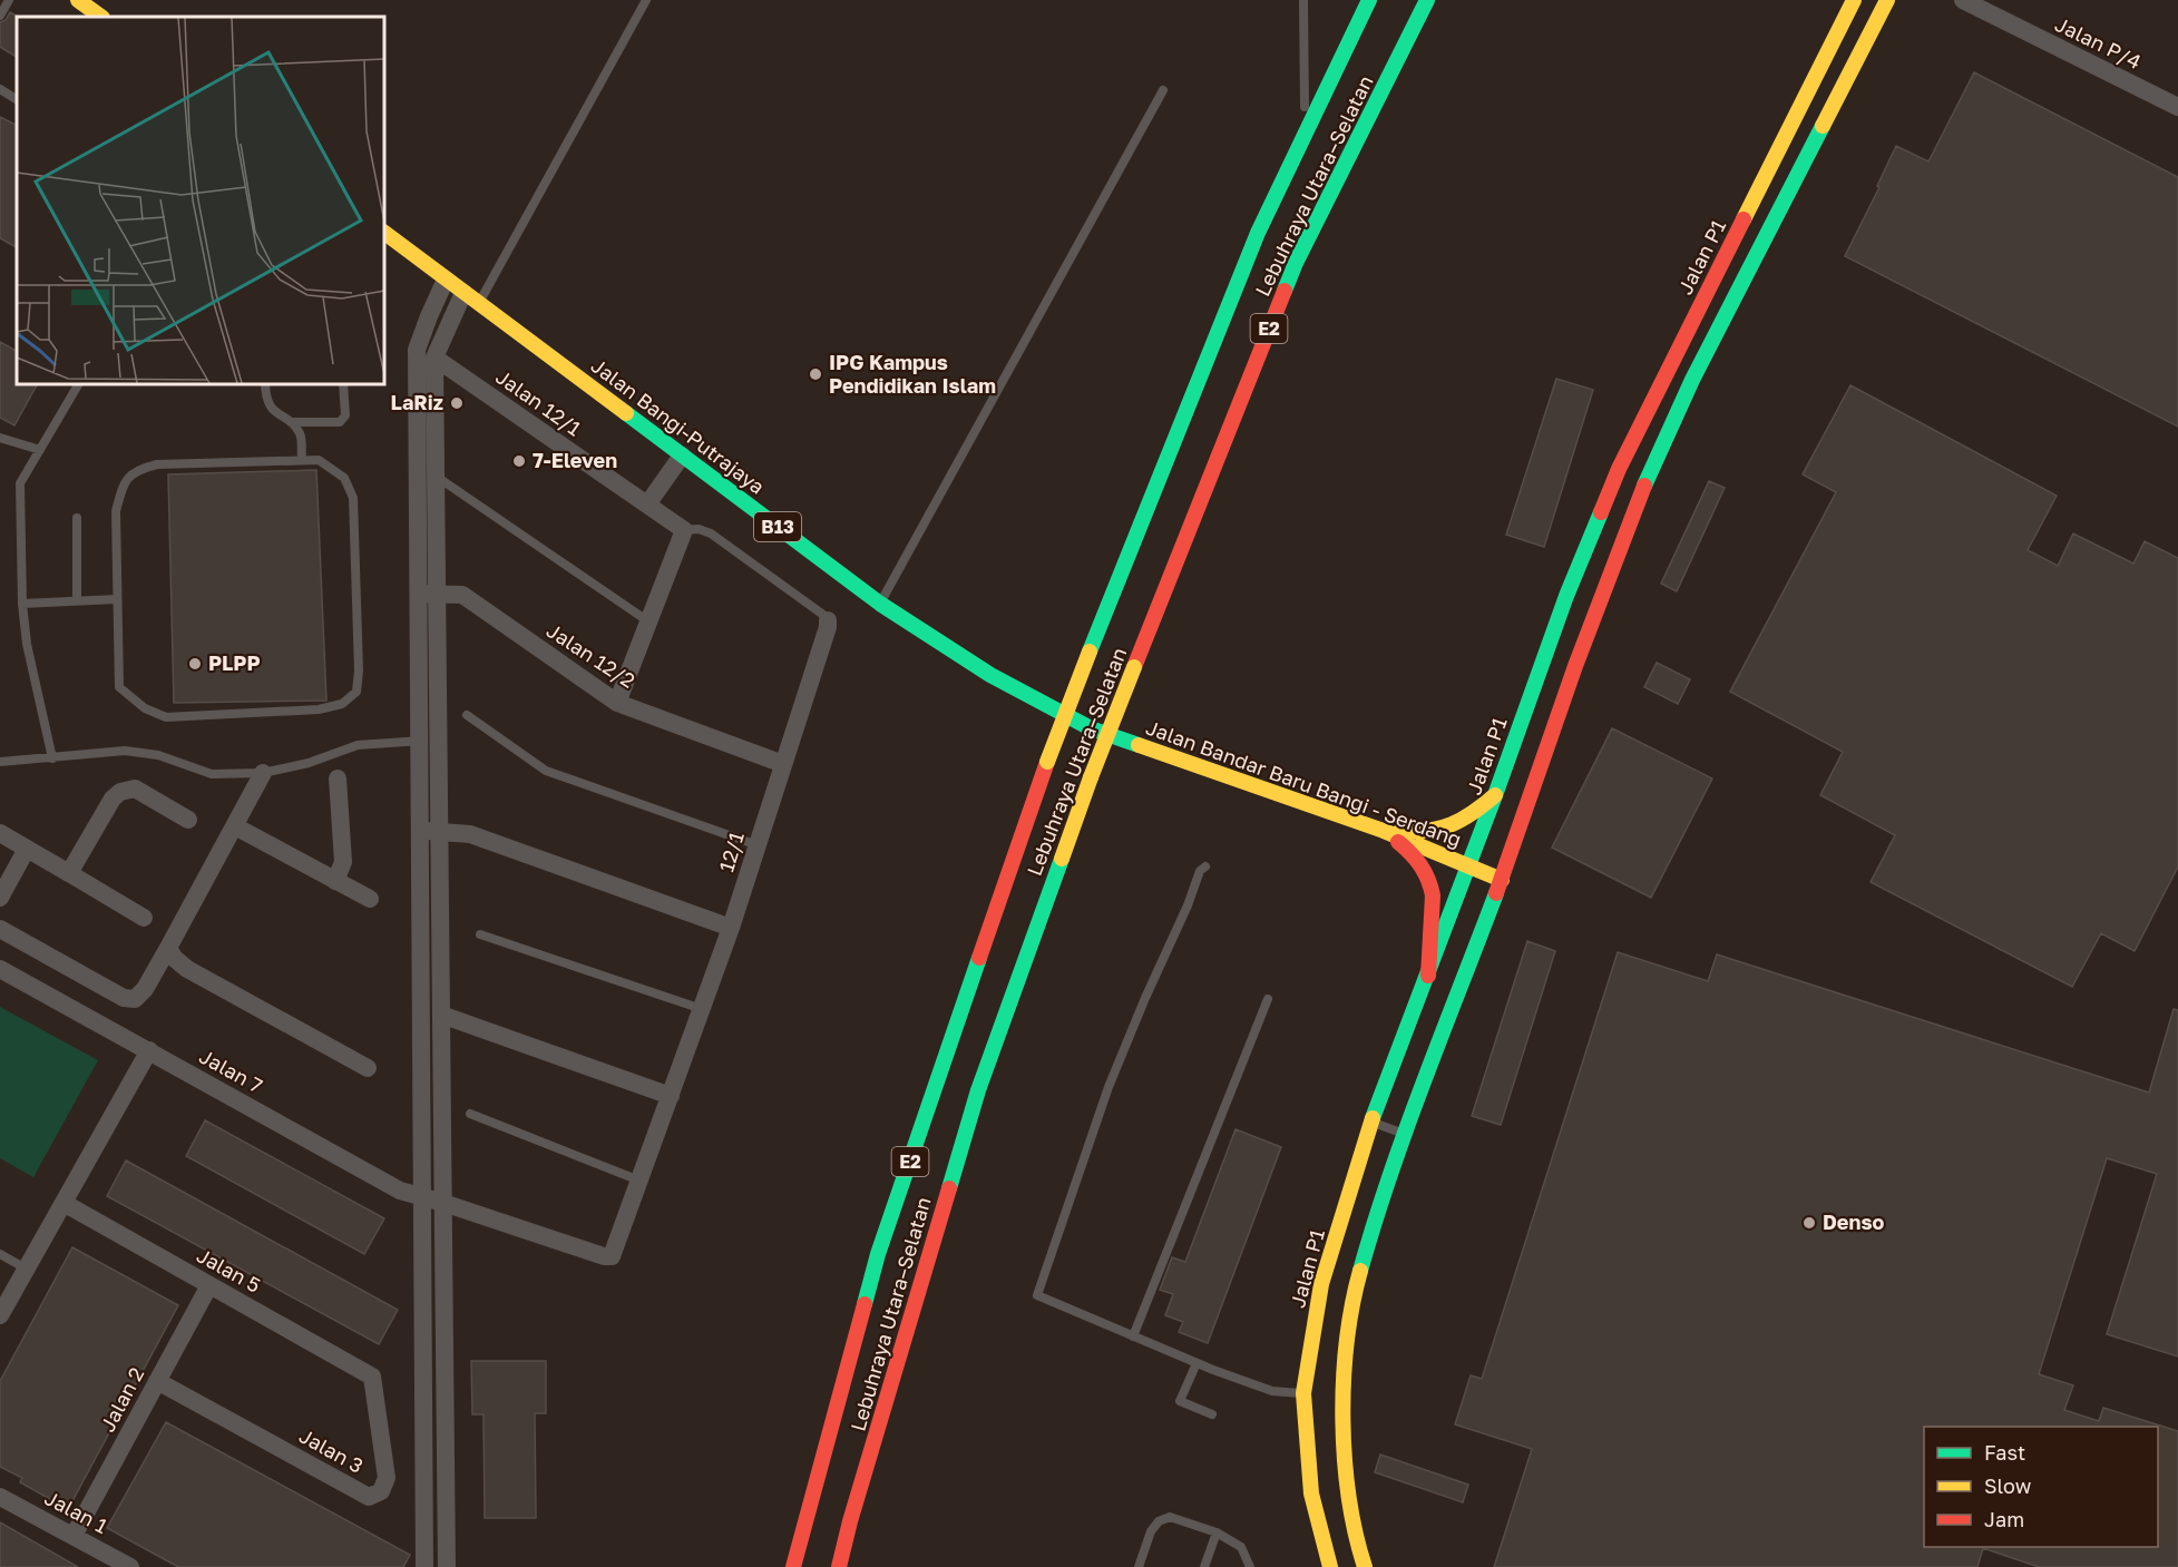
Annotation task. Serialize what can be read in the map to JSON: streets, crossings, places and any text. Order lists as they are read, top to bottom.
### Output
{
  "streets": {
    "main road": [
      "Lebuhraya Utara–Selatan",
      "Jalan P1",
      "E2",
      "Jalan Bangi-Putrajaya",
      "B13",
      "Jalan Bandar Baru Bangi - Serdang"
    ],
    "street": [
      "Jalan P/4",
      "Jalan 12/1",
      "Jalan 12/2",
      "12/1",
      "Jalan 7",
      "Jalan 5",
      "Jalan 2",
      "Jalan 3",
      "Jalan 1"
    ]
  },
  "crossings": [
    ["Jalan P1", "Jalan Bandar Baru Bangi - Serdang"],
    ["Jalan Bangi-Putrajaya", "Jalan Bandar Baru Bangi - Serdang"],
    ["Jalan 12/2", "12/1"],
    ["12/1", "Jalan 7"],
    ["Jalan 5", "Jalan 2"],
    ["Jalan 5", "Jalan 3"],
    ["Jalan 2", "Jalan 3"],
    ["Jalan 2", "Jalan 1"]
  ],
  "places": [
    "IPG Kampus Pendidikan Islam",
    "LaRiz",
    "7-Eleven",
    "PLPP",
    "Denso"
  ],
  "legend": ["Fast", "Slow", "Jam"]
}
